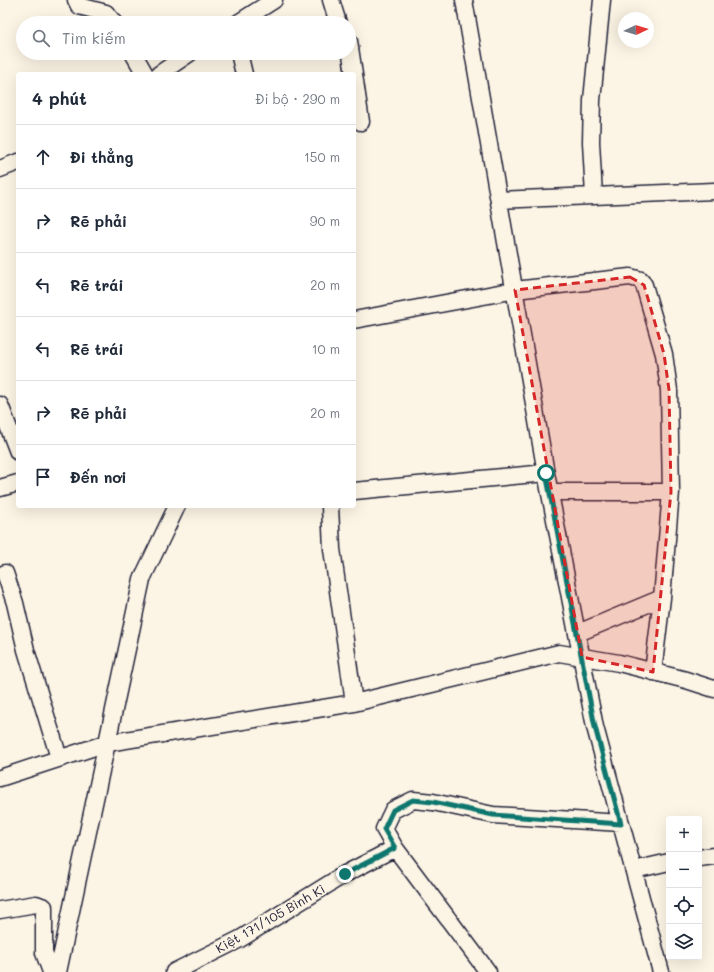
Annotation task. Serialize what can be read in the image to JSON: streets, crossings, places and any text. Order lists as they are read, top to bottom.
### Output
{
  "streets": {
    "street": ["Kiệt 171/105 Bình Kì"]
  },
  "north": "right",
  "page": {
    "search": "Tìm kiếm",
    "heading": ["4 phút", "Đi bộ · 290 m"],
    "list": [
      ["Đi thẳng", "150 m"],
      ["Rẽ phải", "90 m"],
      ["Rẽ trái", "20 m"],
      ["Rẽ trái", "10 m"],
      ["Rẽ phải", "20 m"],
      "Đến nơi"
    ],
    "map_buttons": ["+", "−"]
  }
}
